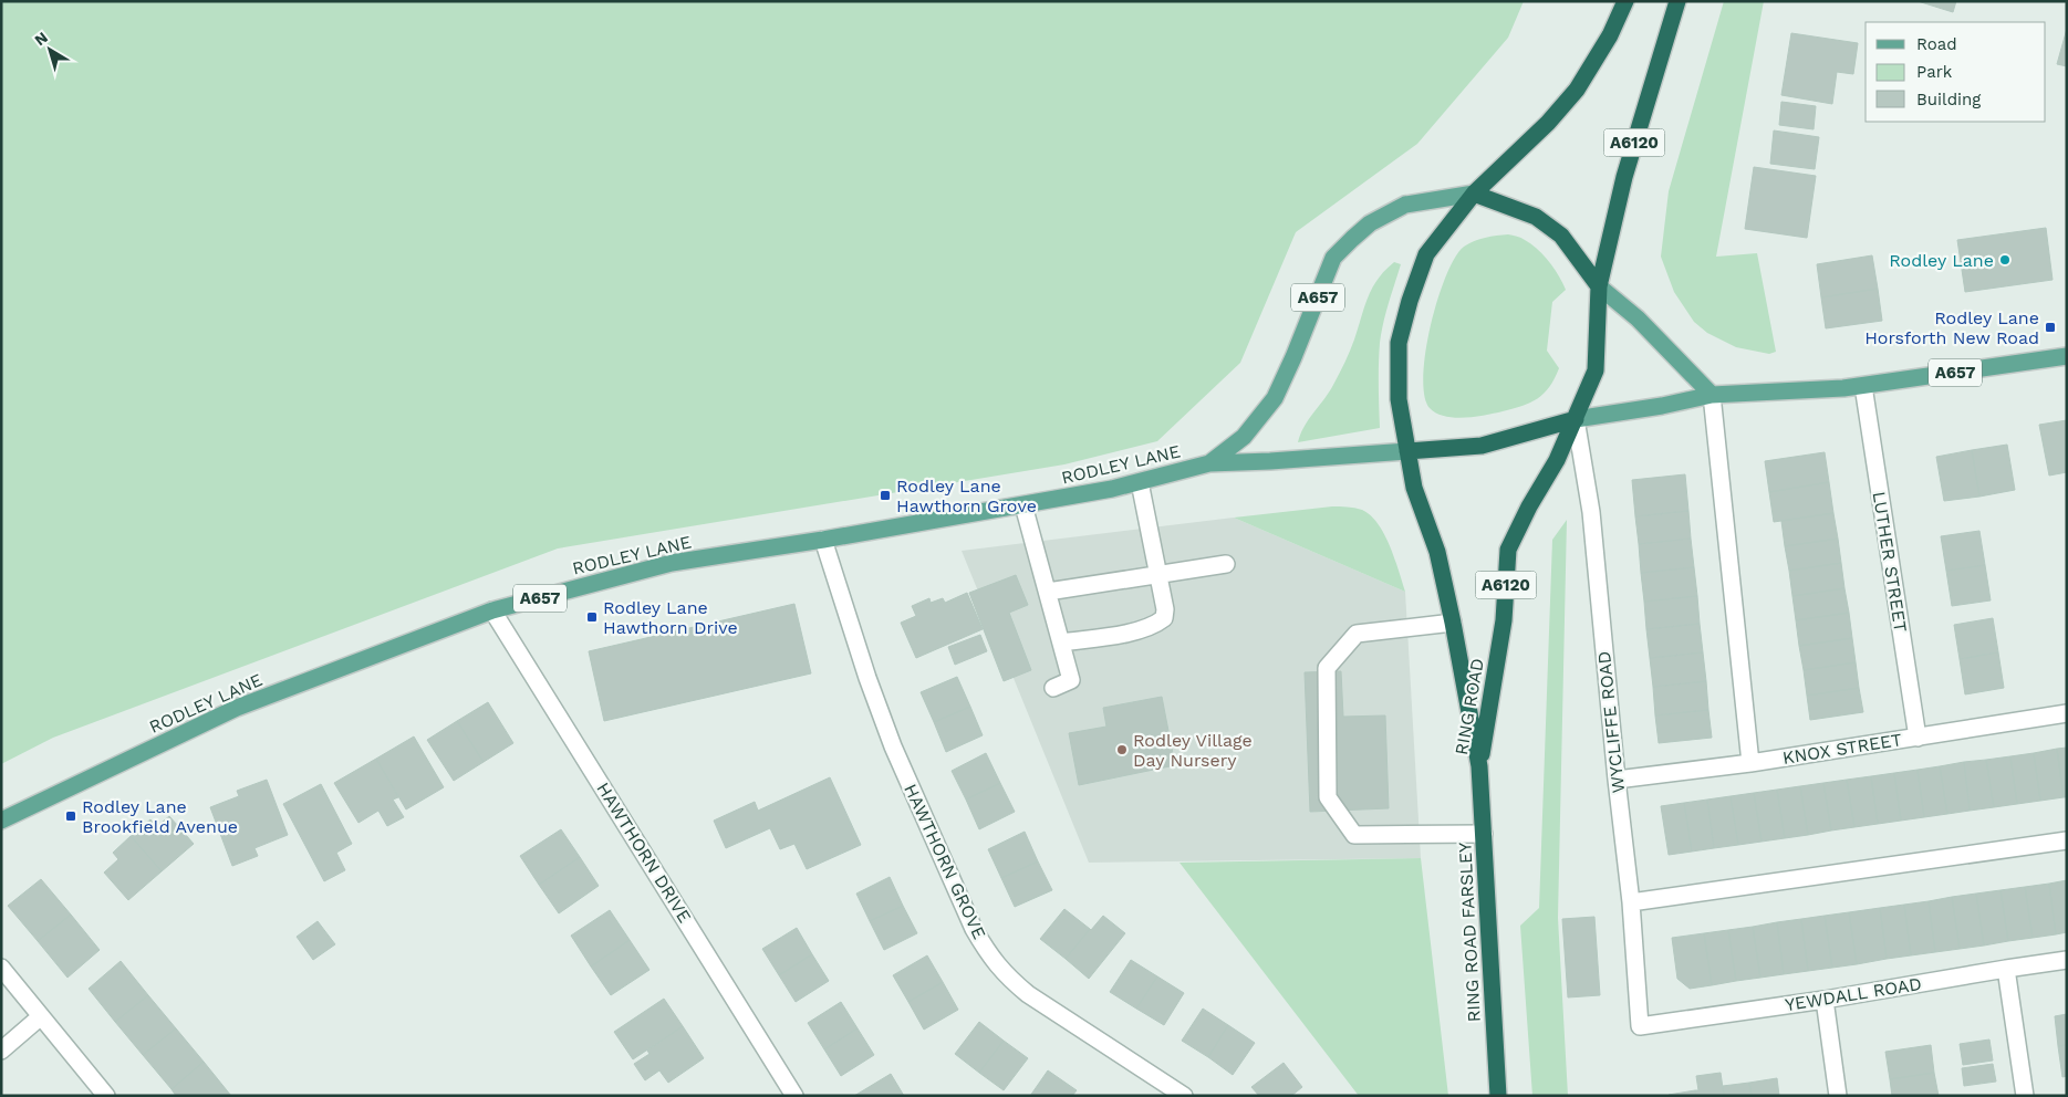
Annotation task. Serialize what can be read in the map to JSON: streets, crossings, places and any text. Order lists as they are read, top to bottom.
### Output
{
  "streets": {
    "highway": ["A6120", "RING ROAD", "RING ROAD FARSLEY"],
    "main road": ["A657", "RODLEY LANE"],
    "street": [
      "LUTHER STREET",
      "WYCLIFFE ROAD",
      "KNOX STREET",
      "HAWTHORN DRIVE",
      "HAWTHORN GROVE",
      "YEWDALL ROAD"
    ]
  },
  "crossings": [
    ["A6120", "A657"],
    ["A6120", "RODLEY LANE"],
    ["A6120", "RING ROAD"],
    ["A6120", "WYCLIFFE ROAD"],
    ["A657", "LUTHER STREET"],
    ["A657", "RING ROAD"],
    ["A657", "WYCLIFFE ROAD"],
    ["RODLEY LANE", "RING ROAD"],
    ["RODLEY LANE", "HAWTHORN DRIVE"],
    ["RODLEY LANE", "HAWTHORN GROVE"],
    ["LUTHER STREET", "KNOX STREET"],
    ["RING ROAD", "WYCLIFFE ROAD"],
    ["RING ROAD", "RING ROAD FARSLEY"],
    ["WYCLIFFE ROAD", "KNOX STREET"],
    ["WYCLIFFE ROAD", "YEWDALL ROAD"]
  ],
  "places": {
    "other": ["Rodley Lane", "Rodley Village Day Nursery"],
    "transit": [
      "Rodley Lane Horsforth New Road",
      "Rodley Lane Hawthorn Grove",
      "Rodley Lane Hawthorn Drive",
      "Rodley Lane Brookfield Avenue"
    ]
  },
  "legend": ["Road", "Park", "Building"],
  "north": "top left"
}
